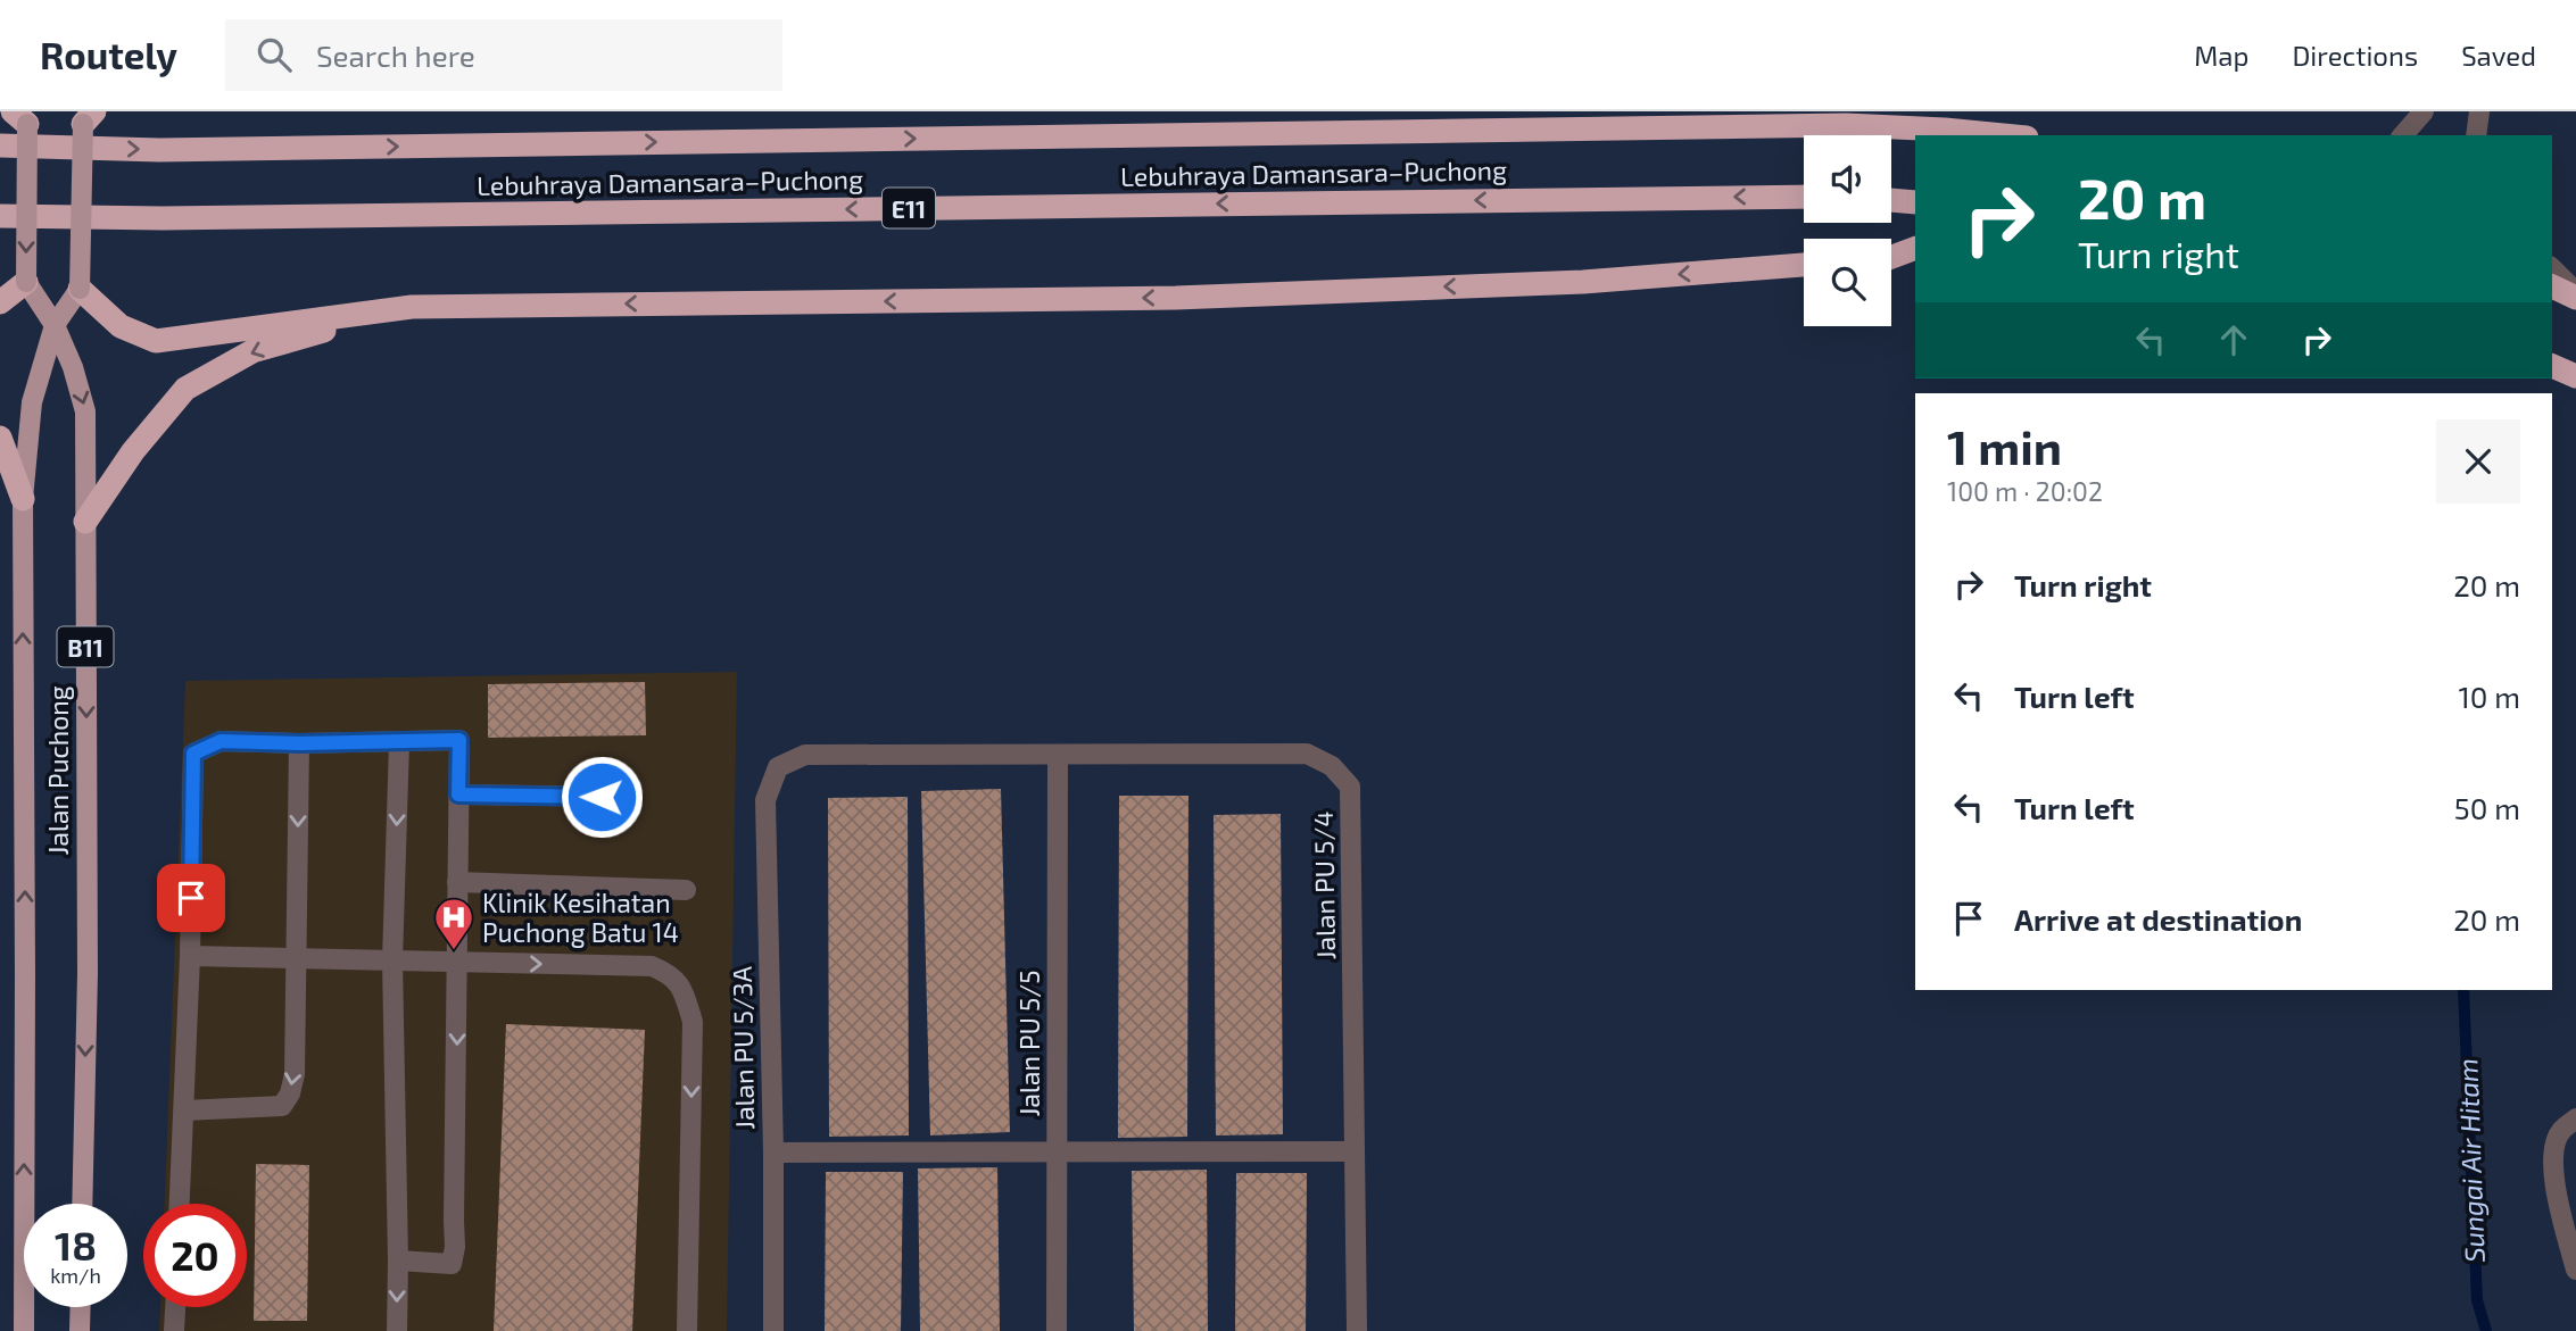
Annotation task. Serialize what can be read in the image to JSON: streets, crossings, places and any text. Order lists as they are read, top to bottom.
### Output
{
  "streets": {
    "highway": ["Lebuhraya Damansara–Puchong", "E11"],
    "main road": ["B11", "Jalan Puchong"],
    "street": ["Jalan PU 5/4", "Jalan PU 5/5", "Jalan PU 5/3A"]
  },
  "crossings": [
    ["Jalan PU 5/4", "Jalan PU 5/5"],
    ["Jalan PU 5/4", "Jalan PU 5/3A"]
  ],
  "water": ["Sungai Air Hitam"],
  "places": {
    "hospital": ["Klinik Kesihatan Puchong Batu 14"]
  },
  "page": {
    "header": "Routely",
    "search": "Search here",
    "nav": ["Map", "Directions", "Saved"],
    "turn": ["20 m", "Turn right"],
    "heading": ["1 min", "100 m · 20:02"],
    "list": [
      {
        "name": "Turn right",
        "value": "20 m"
      },
      {
        "name": "Turn left",
        "value": "10 m"
      },
      {
        "name": "Turn left",
        "value": "50 m"
      },
      {
        "name": "Arrive at destination",
        "value": "20 m"
      }
    ],
    "speed": "18 km/h",
    "limit": "20"
  }
}
